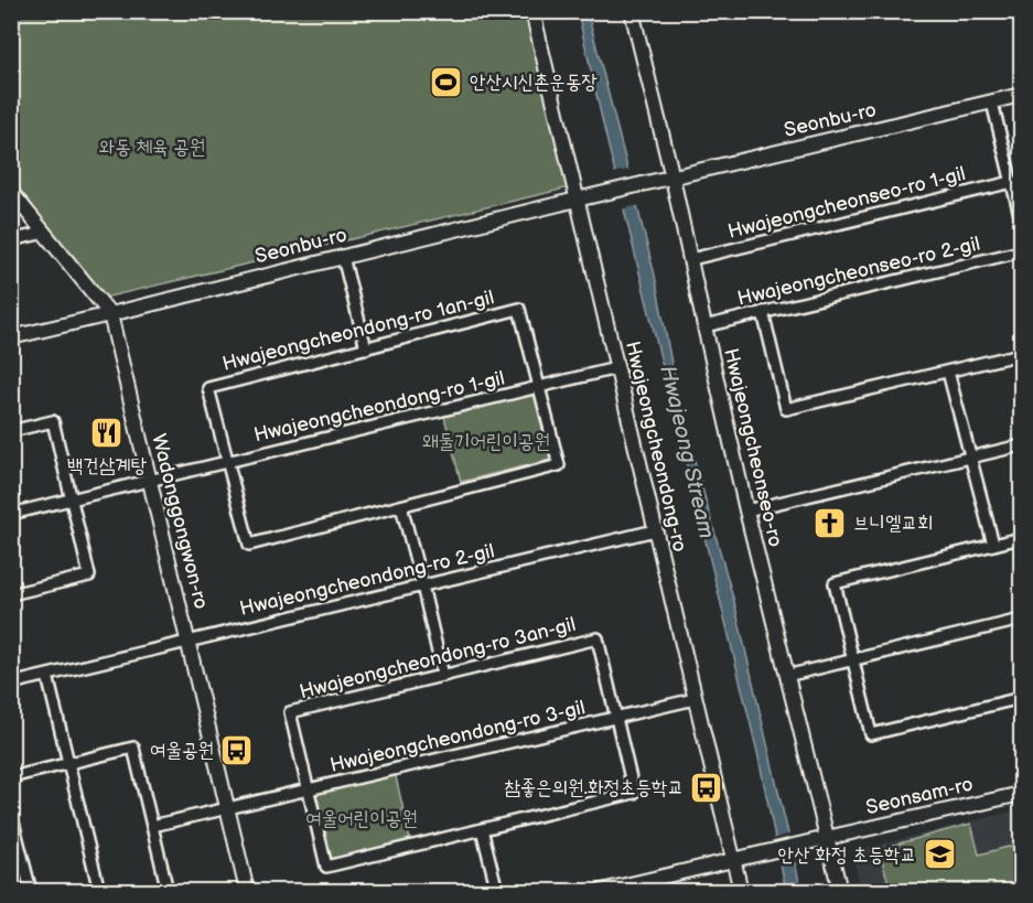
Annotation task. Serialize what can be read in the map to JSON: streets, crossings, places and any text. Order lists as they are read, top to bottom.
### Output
{
  "streets": {
    "street": [
      "Seonbu-ro",
      "Hwajeongcheonseo-ro 1-gil",
      "Hwajeongcheonseo-ro 2-gil",
      "Hwajeongcheondong-ro 1an-gil",
      "Hwajeongcheondong-ro 1-gil",
      "Hwajeongcheondong-ro",
      "Hwajeongcheonseo-ro",
      "Wadonggongwon-ro",
      "Hwajeongcheondong-ro 2-gil",
      "Hwajeongcheondong-ro 3an-gil",
      "Hwajeongcheondong-ro 3-gil",
      "Seonsam-ro"
    ]
  },
  "crossings": [
    ["Seonbu-ro", "Hwajeongcheondong-ro"],
    ["Seonbu-ro", "Hwajeongcheonseo-ro"],
    ["Seonbu-ro", "Wadonggongwon-ro"],
    ["Hwajeongcheonseo-ro 1-gil", "Hwajeongcheonseo-ro"],
    ["Hwajeongcheonseo-ro 2-gil", "Hwajeongcheonseo-ro"],
    ["Hwajeongcheondong-ro 1an-gil", "Hwajeongcheondong-ro 1-gil"],
    ["Hwajeongcheondong-ro 1-gil", "Hwajeongcheondong-ro"],
    ["Hwajeongcheondong-ro 1-gil", "Wadonggongwon-ro"],
    ["Hwajeongcheondong-ro", "Hwajeongcheondong-ro 2-gil"],
    ["Hwajeongcheondong-ro", "Hwajeongcheondong-ro 3-gil"],
    ["Hwajeongcheondong-ro", "Seonsam-ro"],
    ["Hwajeongcheonseo-ro", "Seonsam-ro"],
    ["Wadonggongwon-ro", "Hwajeongcheondong-ro 2-gil"],
    ["Wadonggongwon-ro", "Hwajeongcheondong-ro 3-gil"],
    ["Hwajeongcheondong-ro 3an-gil", "Hwajeongcheondong-ro 3-gil"]
  ],
  "water": ["Hwajeong Stream"],
  "parks": ["와동 체육 공원", "왜둘기어린이공원", "여울어린이공원"],
  "places": {
    "sports": ["안산시신촌운동장"],
    "restaurant": ["백건삼계탕"],
    "church": ["브니엘교회"],
    "bus stop": ["여울공원", "참좋은의원.화정초등학교"],
    "school or university": ["안산 화정 초등학교"]
  }
}
